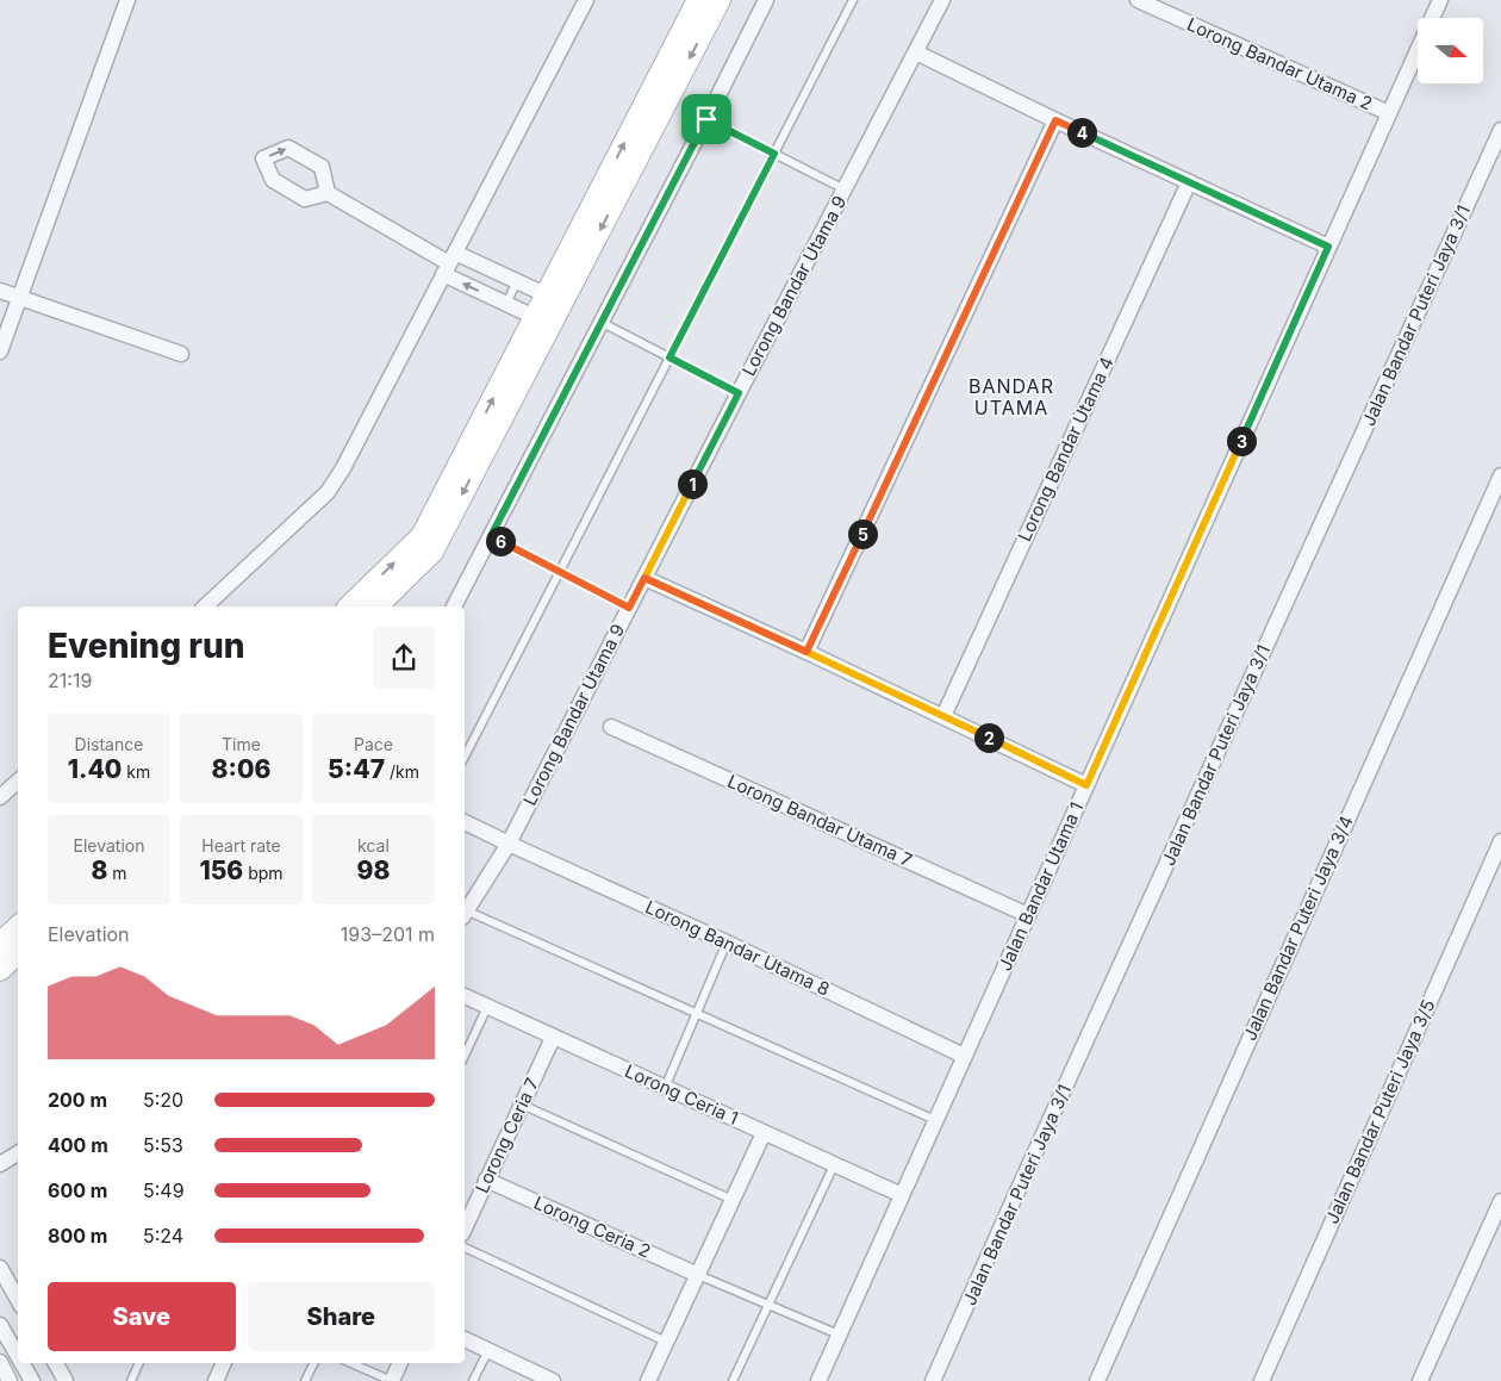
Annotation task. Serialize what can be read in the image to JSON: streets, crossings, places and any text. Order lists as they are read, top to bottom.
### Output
{
  "streets": {
    "street": [
      "Lorong Bandar Utama 2",
      "Lorong Bandar Utama 9",
      "Jalan Bandar Puteri Jaya 3/1",
      "Lorong Bandar Utama 4",
      "Lorong Bandar Utama 7",
      "Jalan Bandar Utama 1",
      "Jalan Bandar Puteri Jaya 3/4",
      "Lorong Bandar Utama 8",
      "Lorong Ceria 1",
      "Jalan Bandar Puteri Jaya 3/5",
      "Lorong Ceria 7",
      "Lorong Ceria 2"
    ]
  },
  "crossings": [
    ["Lorong Bandar Utama 2", "Jalan Bandar Utama 1"],
    ["Lorong Bandar Utama 9", "Lorong Bandar Utama 8"],
    ["Lorong Bandar Utama 7", "Jalan Bandar Utama 1"],
    ["Jalan Bandar Utama 1", "Lorong Bandar Utama 8"],
    ["Jalan Bandar Utama 1", "Lorong Ceria 1"],
    ["Lorong Ceria 1", "Lorong Ceria 7"],
    ["Lorong Ceria 7", "Lorong Ceria 2"]
  ],
  "districts": ["BANDAR UTAMA"],
  "north": "right",
  "page": {
    "pins": [
      "4",
      "3",
      "1",
      "5",
      "6",
      "2"
    ],
    "heading": ["Evening run", "21:19"],
    "stats": [
      ["Distance", "1.40 km"],
      ["Time", "8:06"],
      ["Pace", "5:47 /km"],
      ["Elevation", "8 m"],
      ["Heart rate", "156 bpm"],
      ["kcal", "98"]
    ],
    "chart": ["Elevation", "193–201 m"],
    "list": [
      {
        "name": "200 m",
        "note": "5:20"
      },
      {
        "name": "400 m",
        "note": "5:53"
      },
      {
        "name": "600 m",
        "note": "5:49"
      },
      {
        "name": "800 m",
        "note": "5:24"
      }
    ],
    "buttons": ["Save", "Share"]
  }
}
